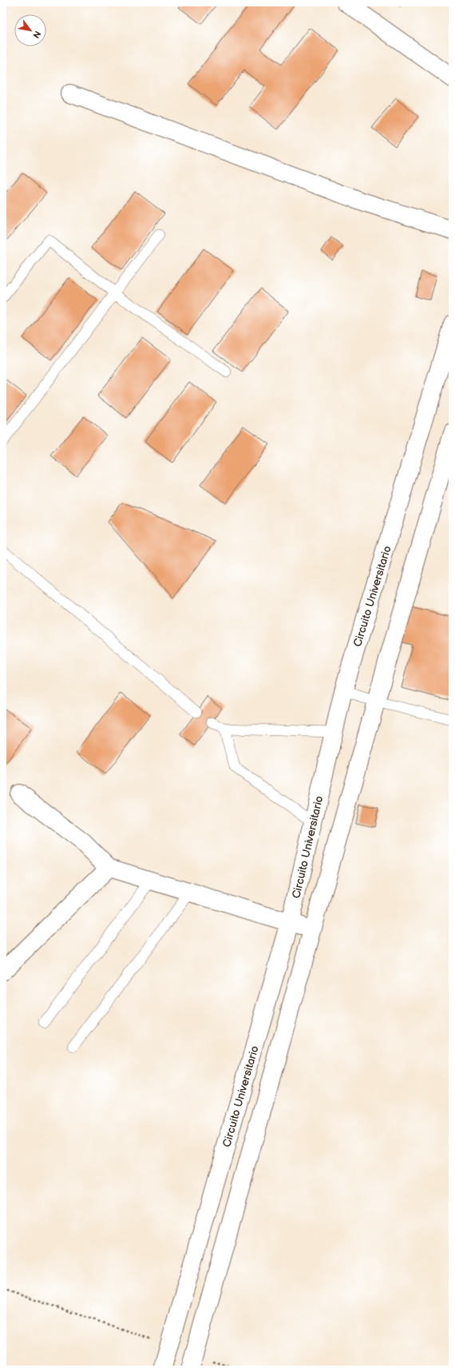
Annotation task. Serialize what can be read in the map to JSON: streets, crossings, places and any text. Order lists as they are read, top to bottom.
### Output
{
  "streets": {
    "street": ["Circuito Universitario"]
  },
  "north": "bottom right"
}
